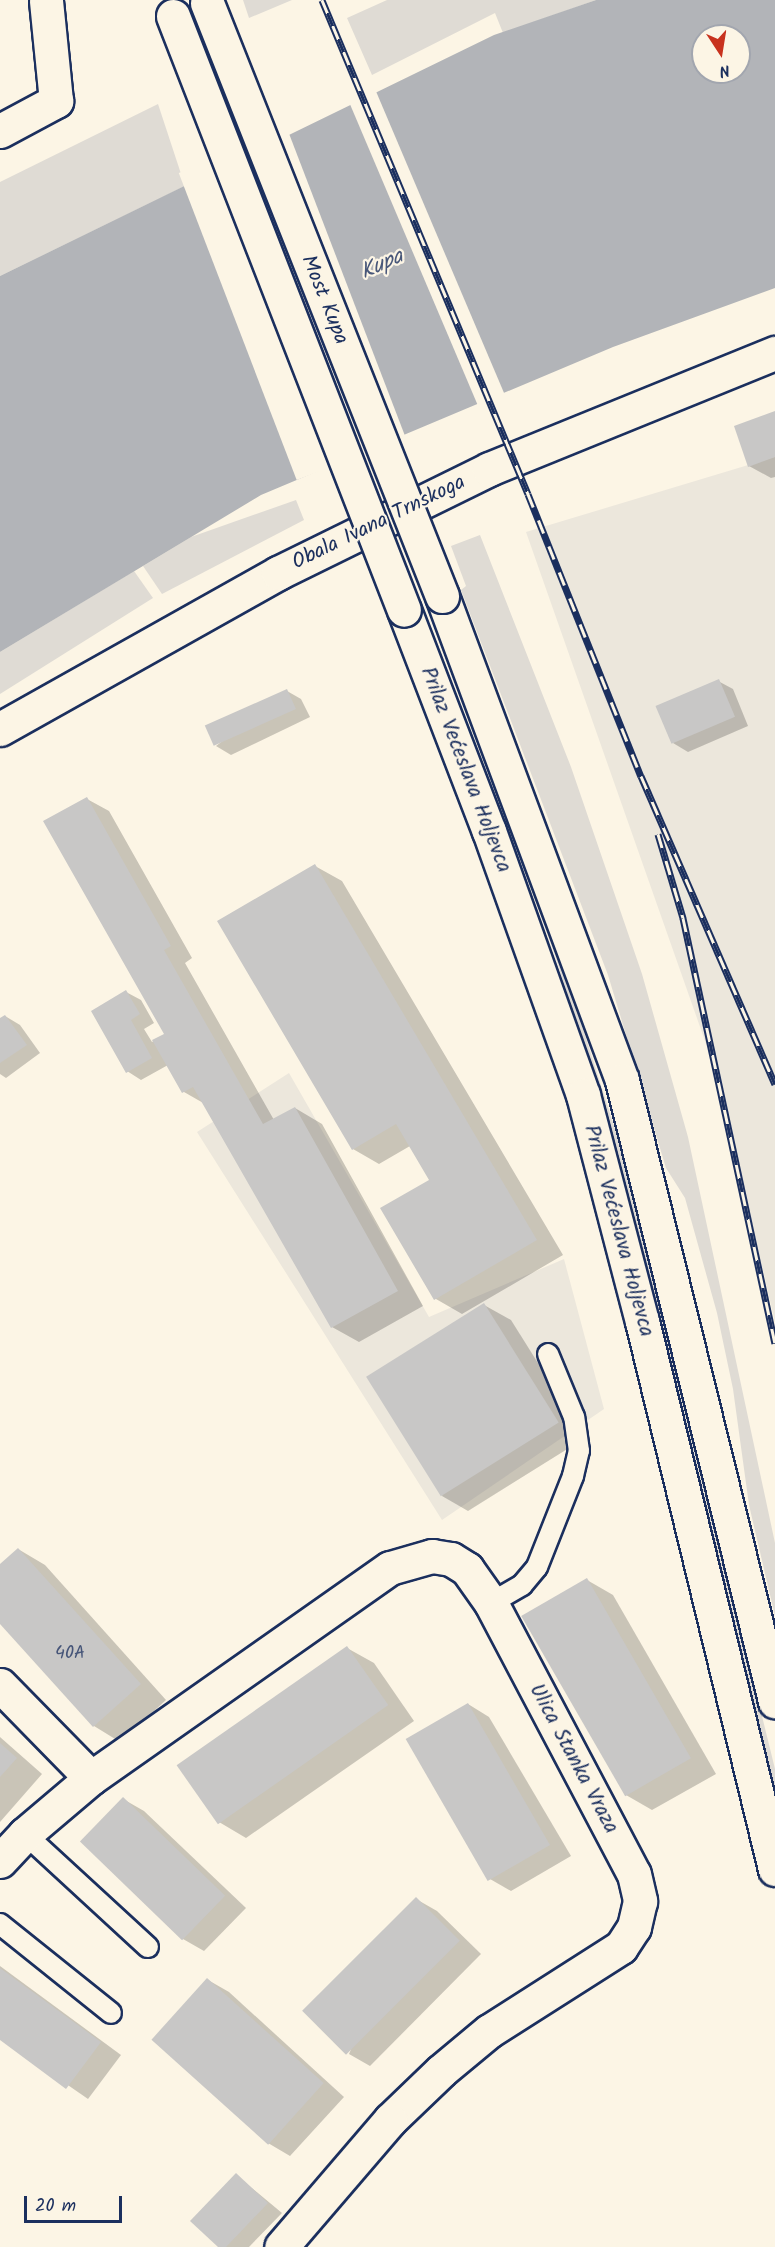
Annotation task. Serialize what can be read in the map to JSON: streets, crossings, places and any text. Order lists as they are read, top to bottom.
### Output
{
  "streets": {
    "main road": [
      "Most Kupa",
      "Obala Ivana Trnskoga",
      "Prilaz Većeslava Holjevca",
      "Ulica Stanka Vraza"
    ]
  },
  "crossings": [
    ["Most Kupa", "Prilaz Većeslava Holjevca"]
  ],
  "water": ["Kupa"],
  "house_numbers": ["40A"],
  "scale_bar": "20 m",
  "north": "bottom"
}
